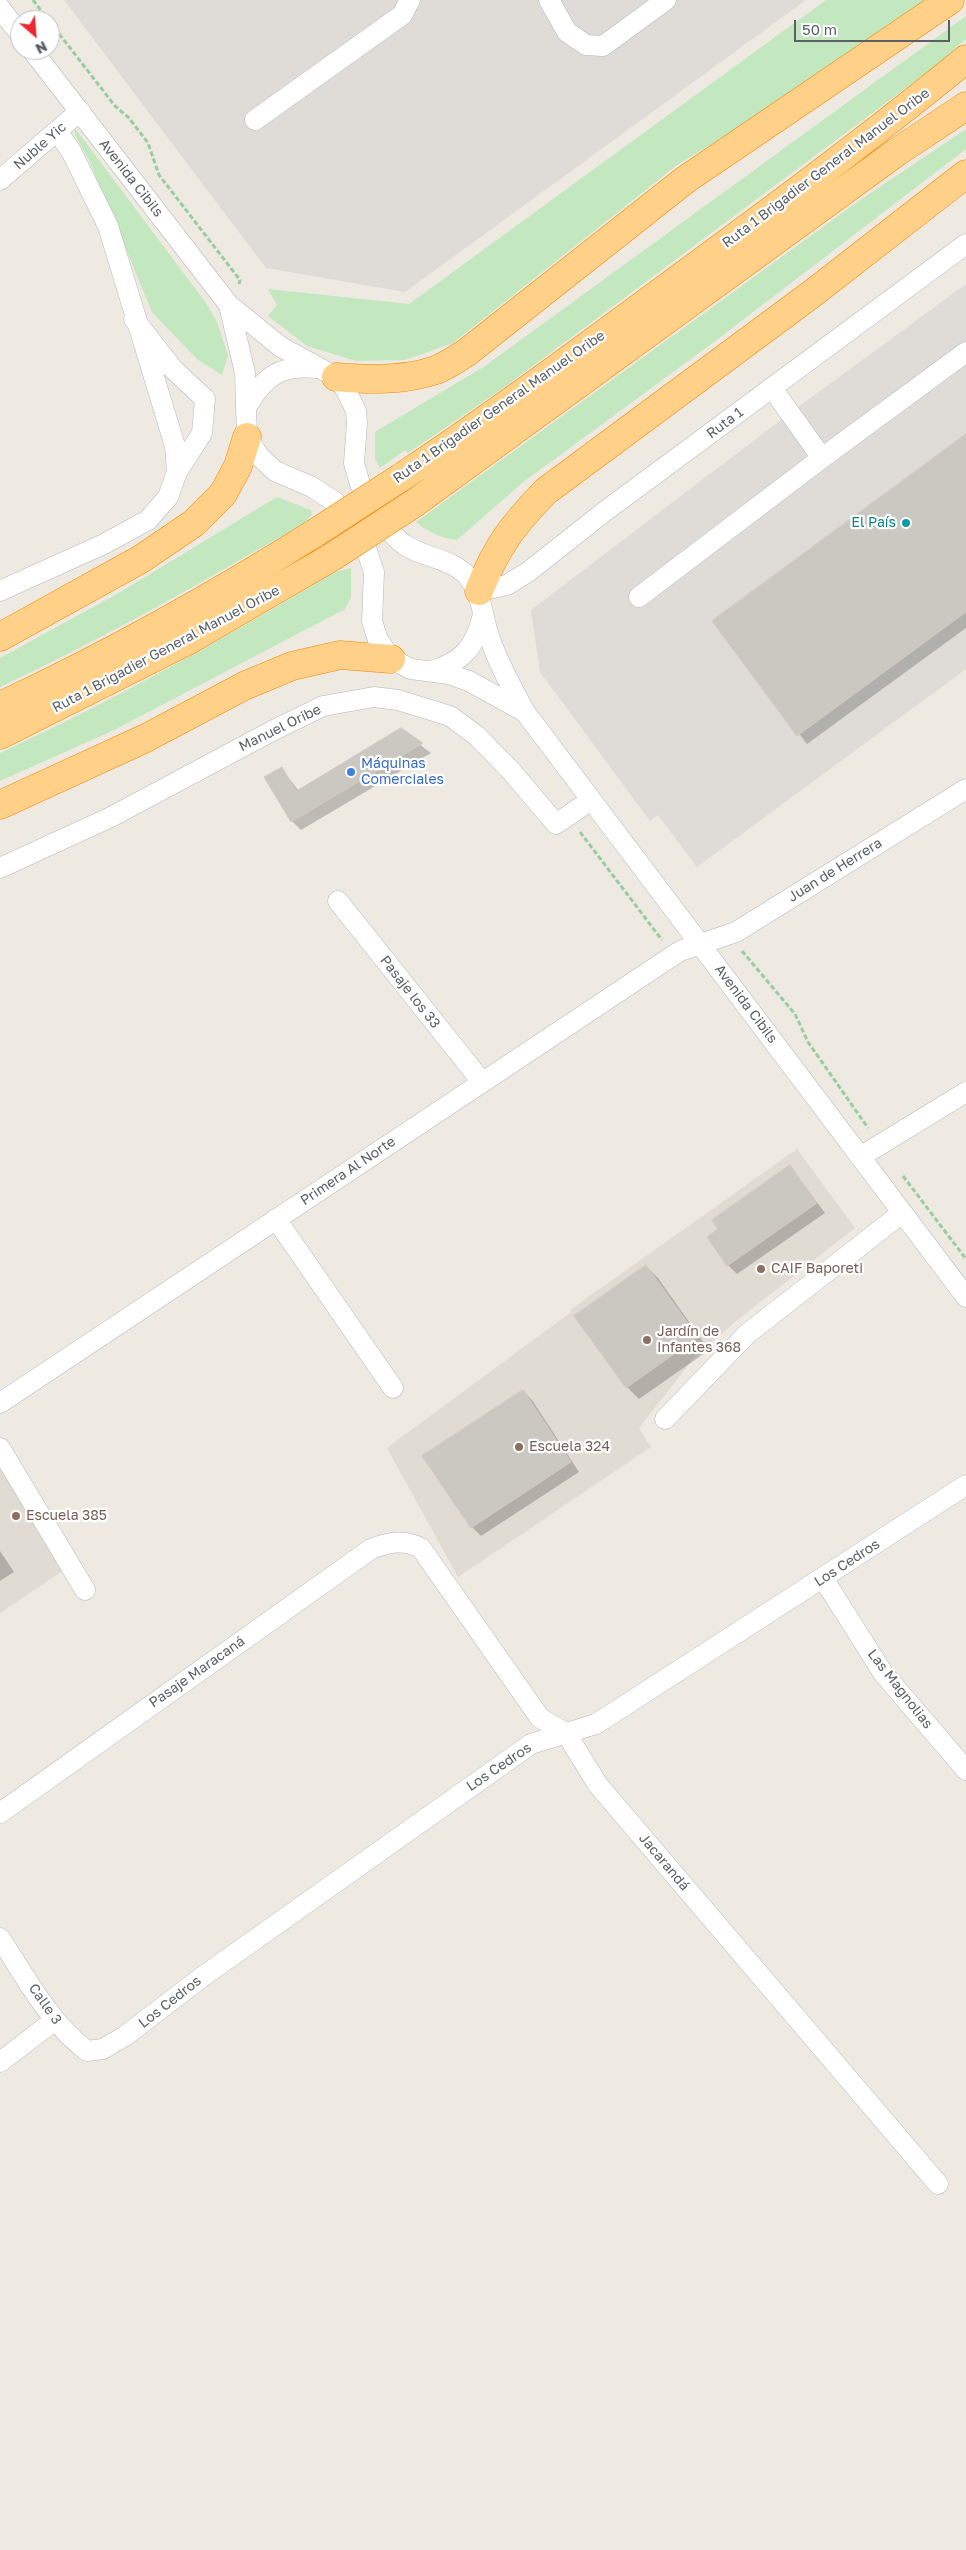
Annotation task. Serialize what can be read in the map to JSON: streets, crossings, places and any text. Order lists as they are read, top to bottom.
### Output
{
  "streets": {
    "highway": ["Ruta 1 Brigadier General Manuel Oribe"],
    "street": [
      "Nuble Yic",
      "Avenida Cibils",
      "Ruta 1",
      "Manuel Oribe",
      "Juan de Herrera",
      "Pasaje los 33",
      "Primera Al Norte",
      "Los Cedros",
      "Pasaje Maracaná",
      "Las Magnolias",
      "Jacarandá",
      "Calle 3"
    ]
  },
  "crossings": [
    ["Nuble Yic", "Avenida Cibils"],
    ["Avenida Cibils", "Ruta 1"],
    ["Avenida Cibils", "Manuel Oribe"],
    ["Avenida Cibils", "Juan de Herrera"],
    ["Avenida Cibils", "Primera Al Norte"],
    ["Juan de Herrera", "Primera Al Norte"],
    ["Pasaje los 33", "Primera Al Norte"],
    ["Los Cedros", "Las Magnolias"],
    ["Los Cedros", "Jacarandá"],
    ["Los Cedros", "Calle 3"],
    ["Pasaje Maracaná", "Jacarandá"]
  ],
  "places": [
    "El País",
    "Máquinas Comerciales",
    "CAIF Baporeti",
    "Jardín de Infantes 368",
    "Escuela 324",
    "Escuela 385"
  ],
  "scale_bar": "50 m",
  "north": "bottom right"
}
